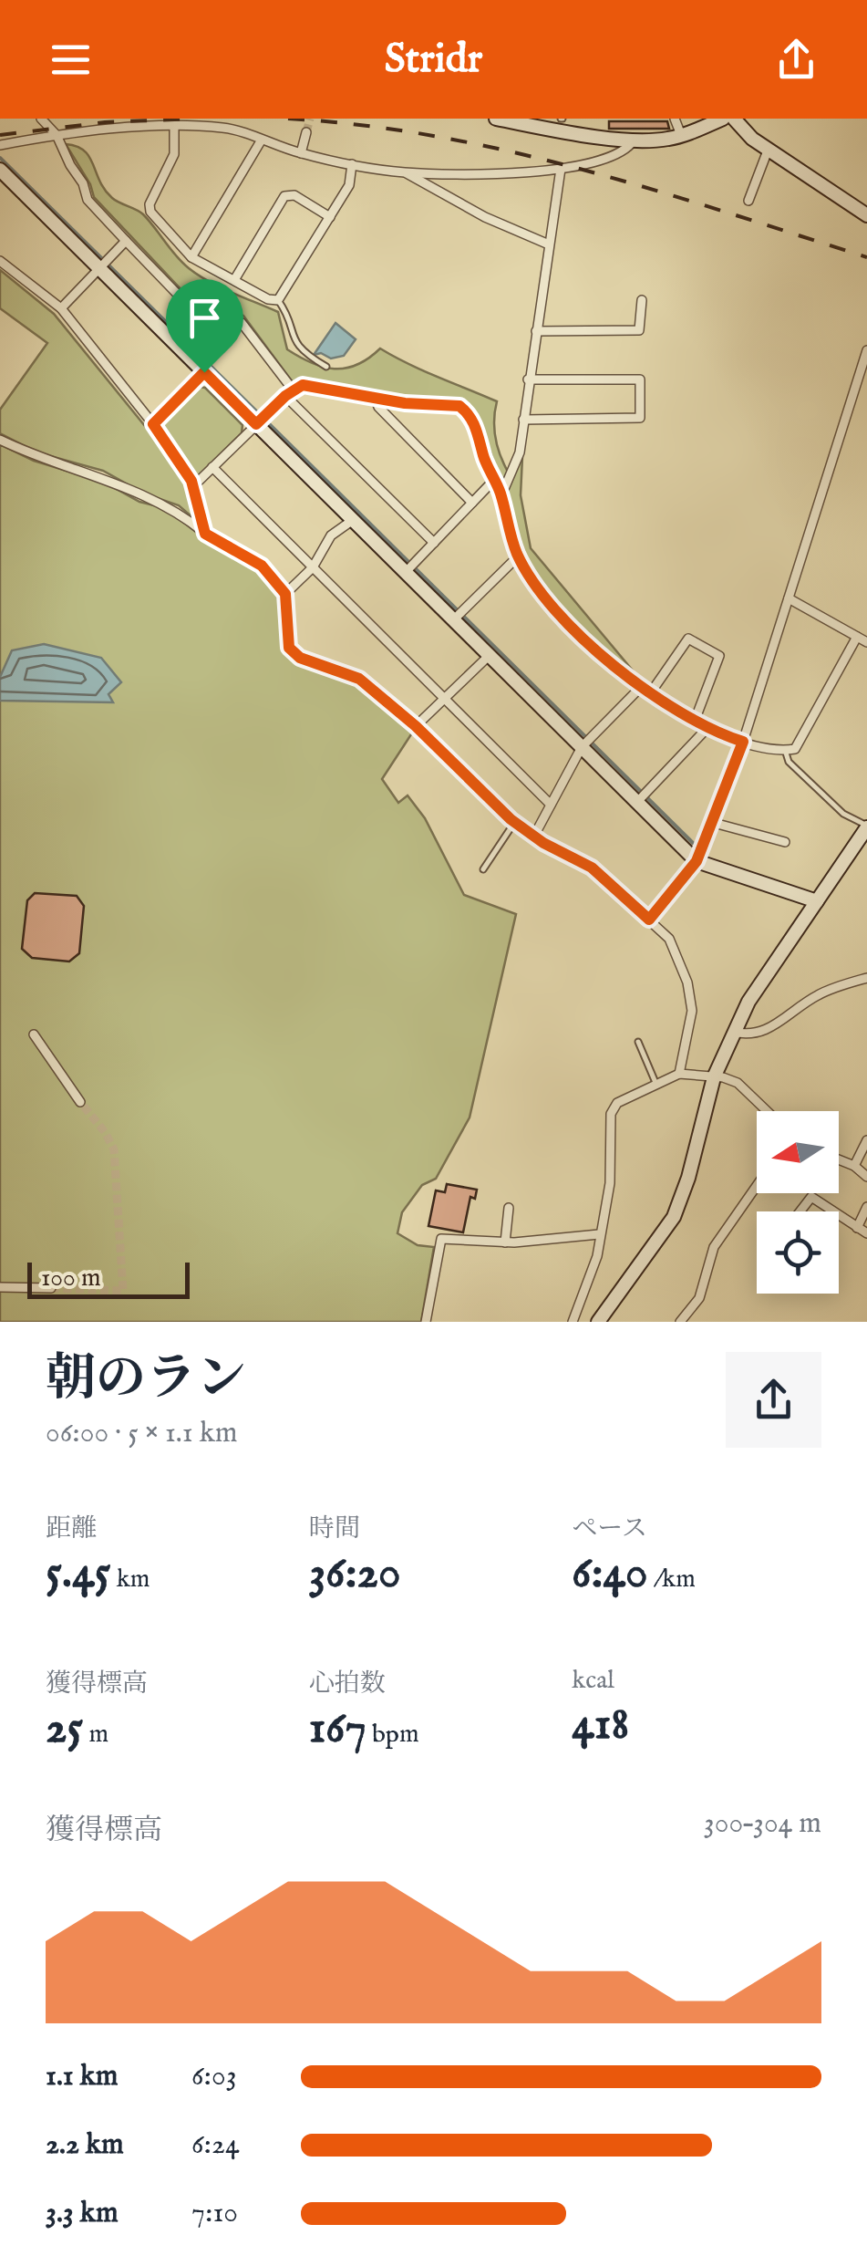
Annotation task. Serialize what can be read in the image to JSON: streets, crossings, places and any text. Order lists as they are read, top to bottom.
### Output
{
  "scale_bar": "100 m",
  "north": "left",
  "page": {
    "header": "Stridr",
    "scale": "100 m",
    "heading": ["朝のラン", "06:00 · 5 × 1.1 km"],
    "stats": [
      ["距離", "5.45 km"],
      ["時間", "36:20"],
      ["ペース", "6:40 /km"],
      ["獲得標高", "25 m"],
      ["心拍数", "167 bpm"],
      ["kcal", "418"]
    ],
    "chart": ["獲得標高", "300–304 m"],
    "list": [
      {
        "name": "1.1 km",
        "note": "6:03"
      },
      {
        "name": "2.2 km",
        "note": "6:24"
      },
      {
        "name": "3.3 km",
        "note": "7:10"
      }
    ]
  }
}
